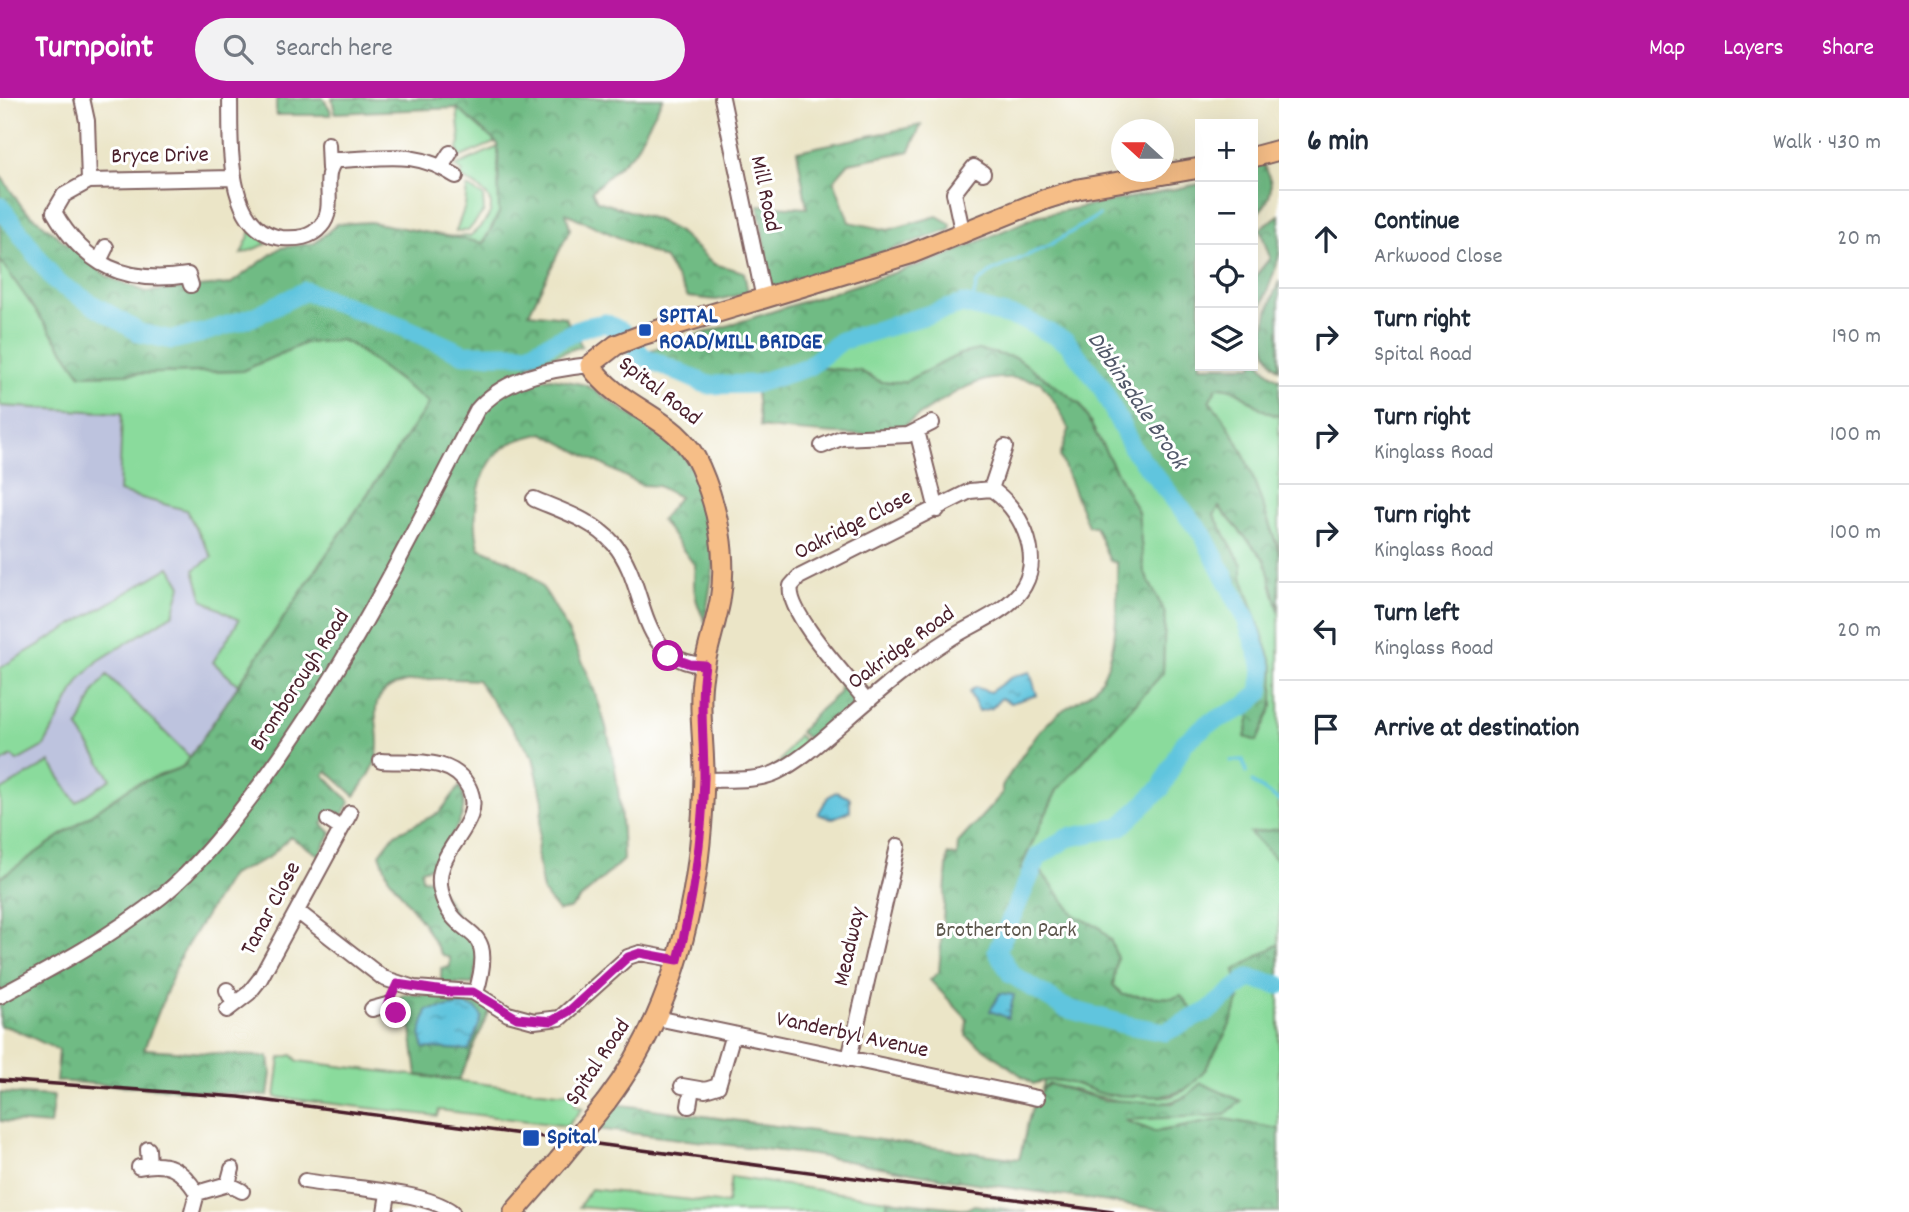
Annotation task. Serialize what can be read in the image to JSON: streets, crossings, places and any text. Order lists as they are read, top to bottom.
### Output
{
  "streets": {
    "main road": ["Spital Road"],
    "street": [
      "Bryce Drive",
      "Mill Road",
      "Oakridge Close",
      "Oakridge Road",
      "Bromborough Road",
      "Tanar Close",
      "Meadway",
      "Vanderbyl Avenue"
    ]
  },
  "crossings": [
    ["Mill Road", "Spital Road"],
    ["Spital Road", "Oakridge Road"],
    ["Spital Road", "Bromborough Road"],
    ["Spital Road", "Vanderbyl Avenue"],
    ["Oakridge Close", "Oakridge Road"],
    ["Meadway", "Vanderbyl Avenue"]
  ],
  "water": ["Dibbinsdale Brook"],
  "parks": ["Brotherton Park"],
  "places": {
    "transit": ["SPITAL ROAD/MILL BRIDGE", "Spital"]
  },
  "north": "left",
  "page": {
    "header": "Turnpoint",
    "search": "Search here",
    "nav": ["Map", "Layers", "Share"],
    "heading": ["6 min", "Walk · 430 m"],
    "map_buttons": ["+", "−"],
    "list": [
      ["Continue", "Arkwood Close", "20 m"],
      ["Turn right", "Spital Road", "190 m"],
      ["Turn right", "Kinglass Road", "100 m"],
      ["Turn right", "Kinglass Road", "100 m"],
      ["Turn left", "Kinglass Road", "20 m"],
      "Arrive at destination"
    ]
  }
}
